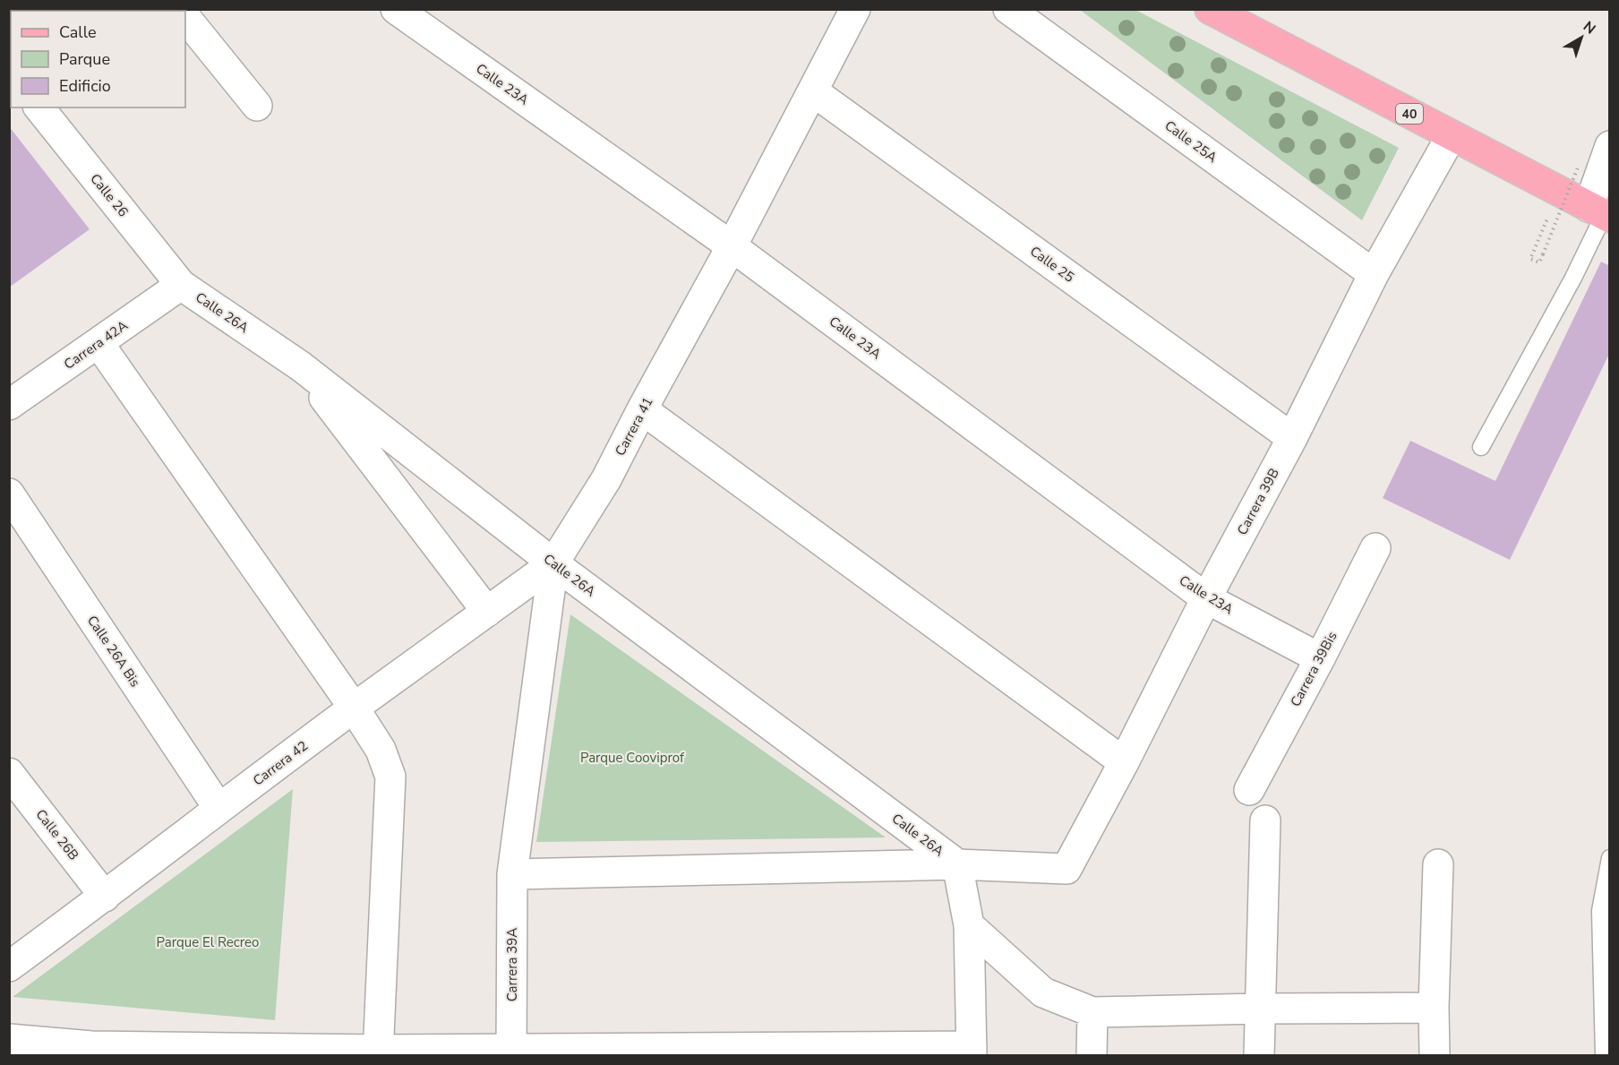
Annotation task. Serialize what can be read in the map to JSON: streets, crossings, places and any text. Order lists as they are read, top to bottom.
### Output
{
  "streets": {
    "main road": ["40"],
    "street": [
      "Calle 23A",
      "Calle 25A",
      "Calle 26",
      "Calle 25",
      "Calle 26A",
      "Carrera 42A",
      "Carrera 41",
      "Carrera 39B",
      "Calle 26A Bis",
      "Carrera 39Bis",
      "Carrera 42",
      "Calle 26B",
      "Carrera 39A"
    ]
  },
  "crossings": [
    ["Calle 23A", "Carrera 41"],
    ["Calle 23A", "Carrera 39B"],
    ["Calle 23A", "Carrera 39Bis"],
    ["40", "Carrera 39B"],
    ["Calle 25A", "Carrera 39B"],
    ["Calle 26", "Calle 26A"],
    ["Calle 26", "Carrera 42A"],
    ["Calle 25", "Carrera 41"],
    ["Calle 25", "Carrera 39B"],
    ["Calle 26A", "Carrera 42A"],
    ["Calle 26A", "Carrera 41"],
    ["Calle 26A", "Carrera 39B"],
    ["Calle 26A", "Carrera 42"],
    ["Carrera 41", "Carrera 42"],
    ["Carrera 41", "Carrera 39A"],
    ["Calle 26A Bis", "Carrera 42"],
    ["Carrera 42", "Calle 26B"]
  ],
  "parks": ["Parque Cooviprof", "Parque El Recreo"],
  "legend": ["Calle", "Parque", "Edificio"],
  "north": "top right"
}
